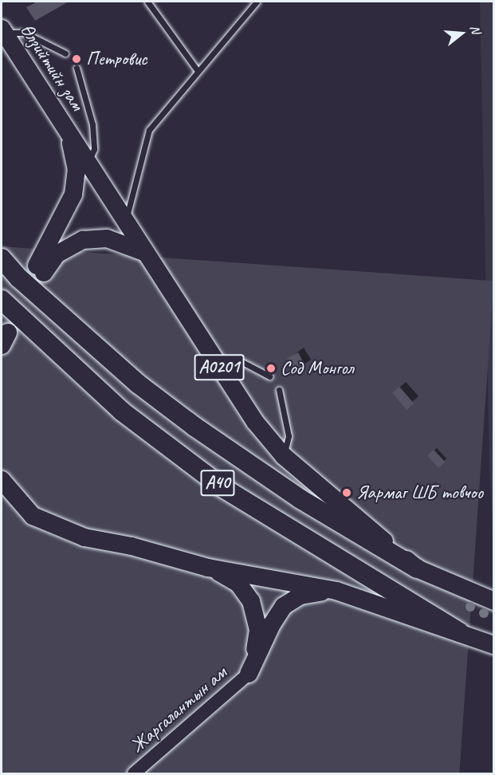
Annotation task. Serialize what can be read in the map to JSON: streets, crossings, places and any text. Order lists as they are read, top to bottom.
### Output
{
  "streets": {
    "highway": ["Өлзийтийн зам", "A0201", "A40"],
    "street": ["Жаргалантын ам"]
  },
  "crossings": [
    ["Өлзийтийн зам", "A0201"],
    ["A0201", "A40"]
  ],
  "places": ["Петровис", "Сод Монгол", "Яармаг ШБ товчоо"],
  "north": "right"
}
